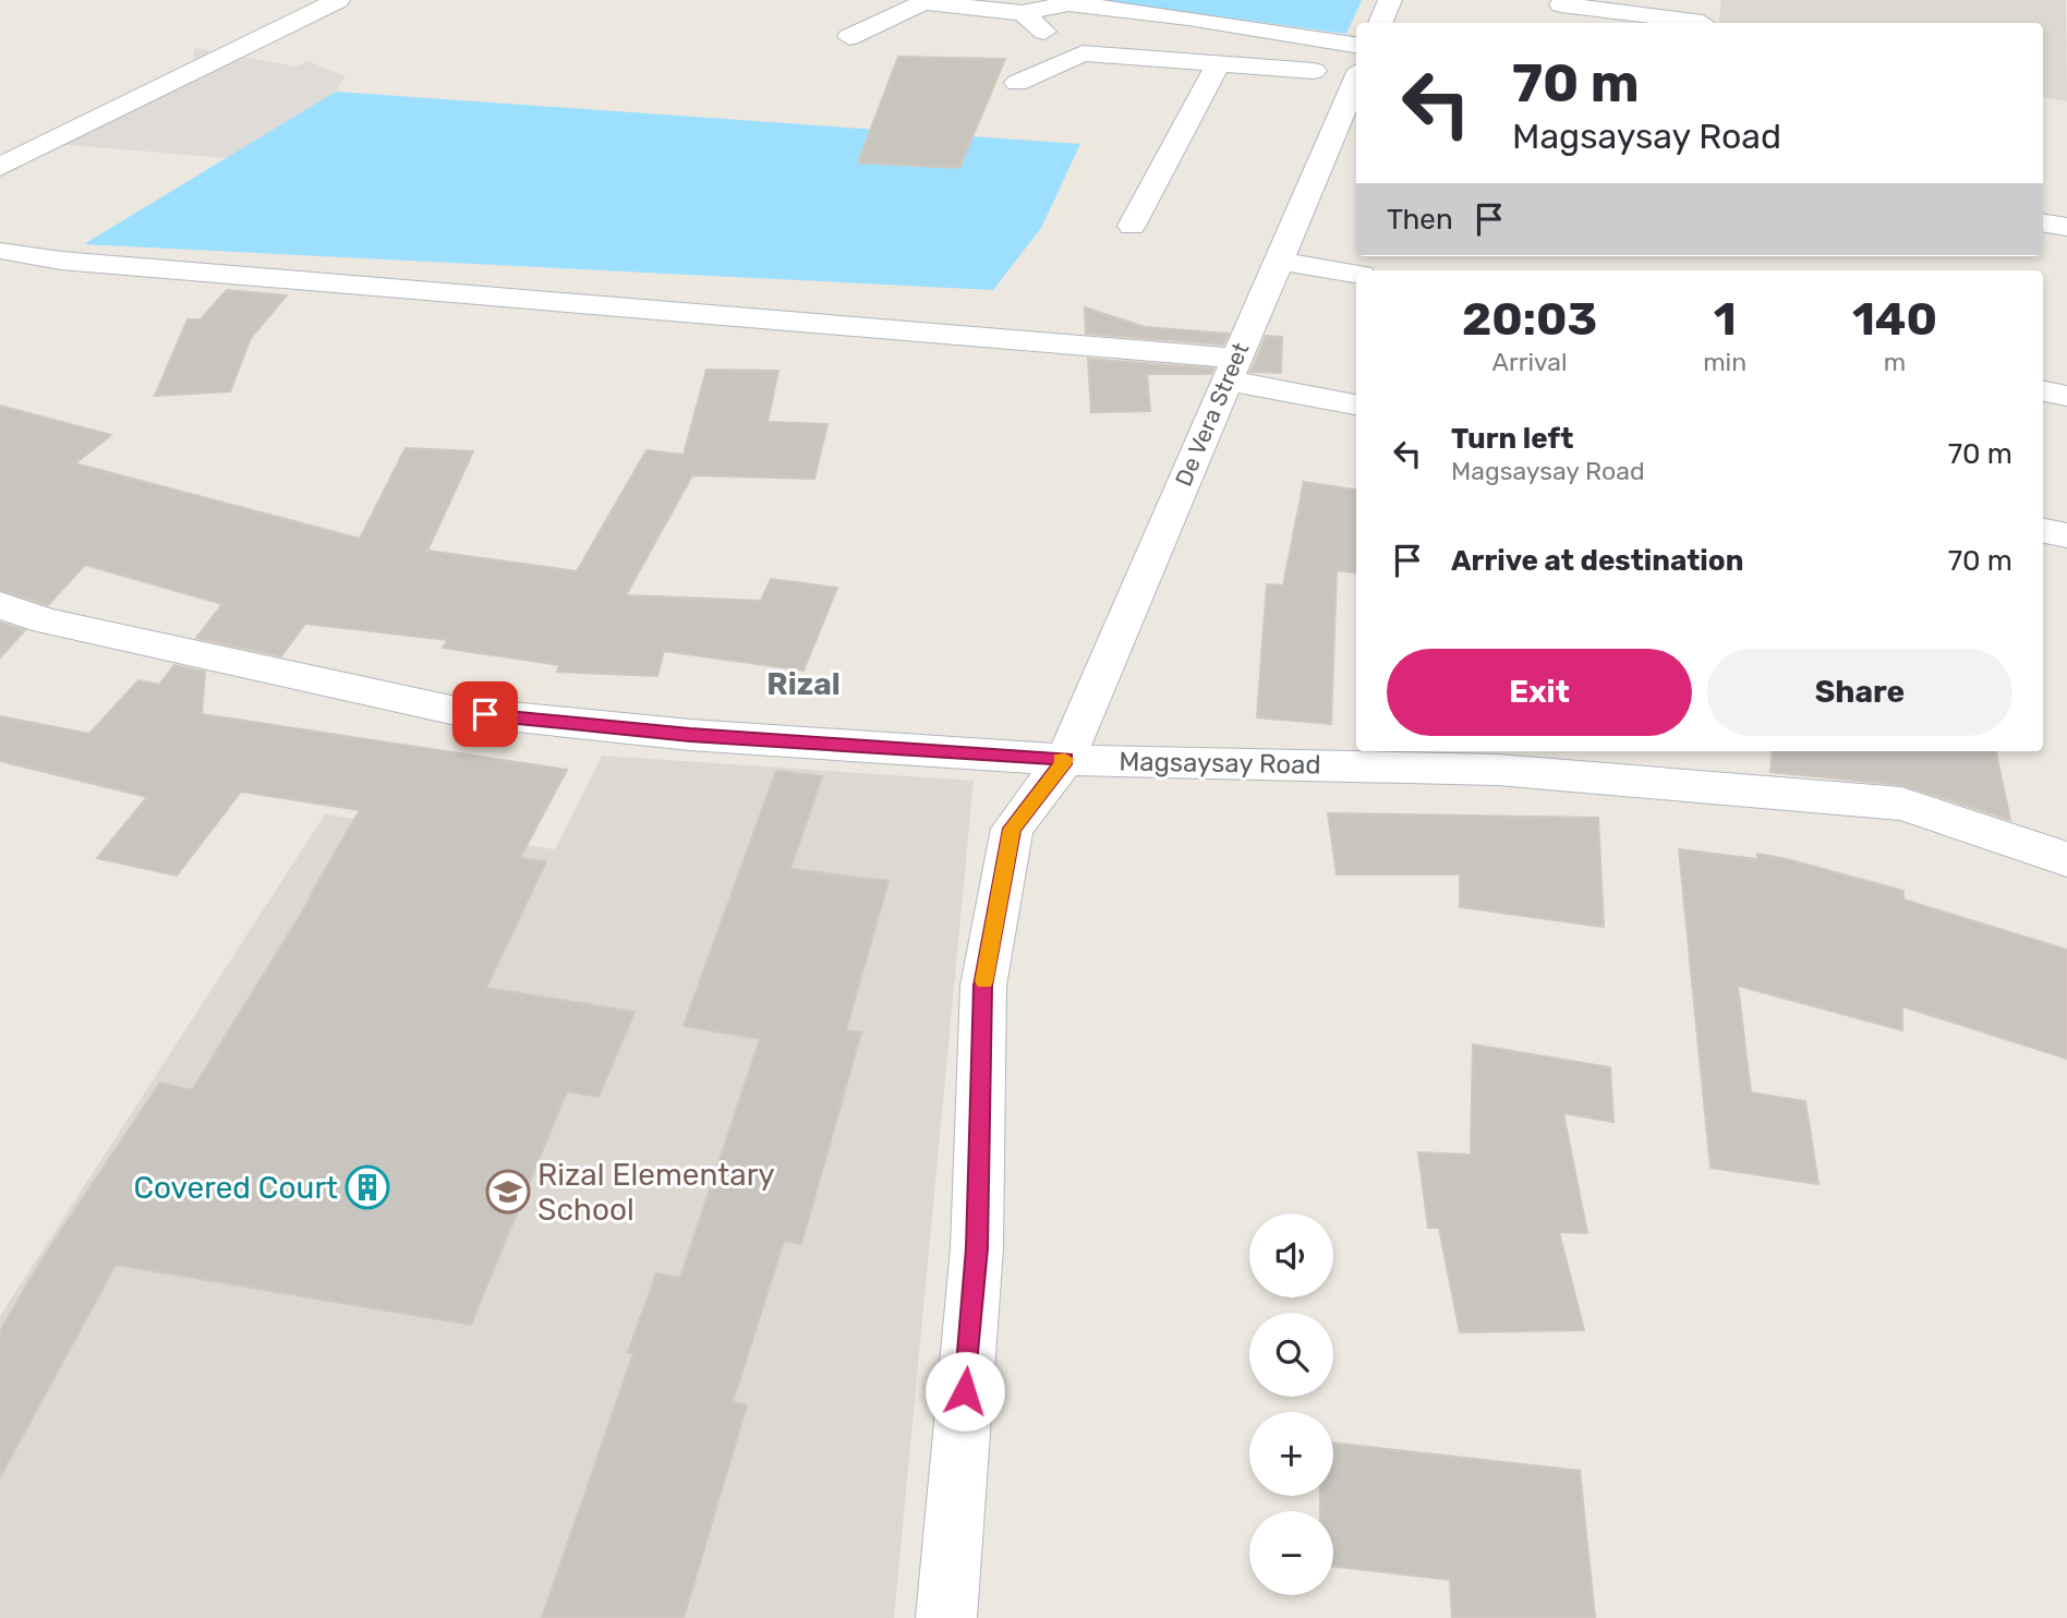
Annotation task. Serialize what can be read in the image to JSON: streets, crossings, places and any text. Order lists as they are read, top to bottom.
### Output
{
  "streets": {
    "street": ["De Vera Street", "Magsaysay Road"]
  },
  "crossings": [
    ["De Vera Street", "Magsaysay Road"]
  ],
  "districts": ["Rizal"],
  "places": {
    "building": ["Covered Court"],
    "school or university": ["Rizal Elementary School"]
  },
  "page": {
    "turn": ["70 m", "Magsaysay Road"],
    "then": "Then",
    "eta": [
      "20:03",
      "Arrival",
      "1",
      "min",
      "140",
      "m"
    ],
    "list": [
      {
        "name": "Turn left",
        "note": "Magsaysay Road",
        "value": "70 m"
      },
      {
        "name": "Arrive at destination",
        "value": "70 m"
      }
    ],
    "buttons": ["Exit", "Share"],
    "map_buttons": ["+", "−"]
  }
}
